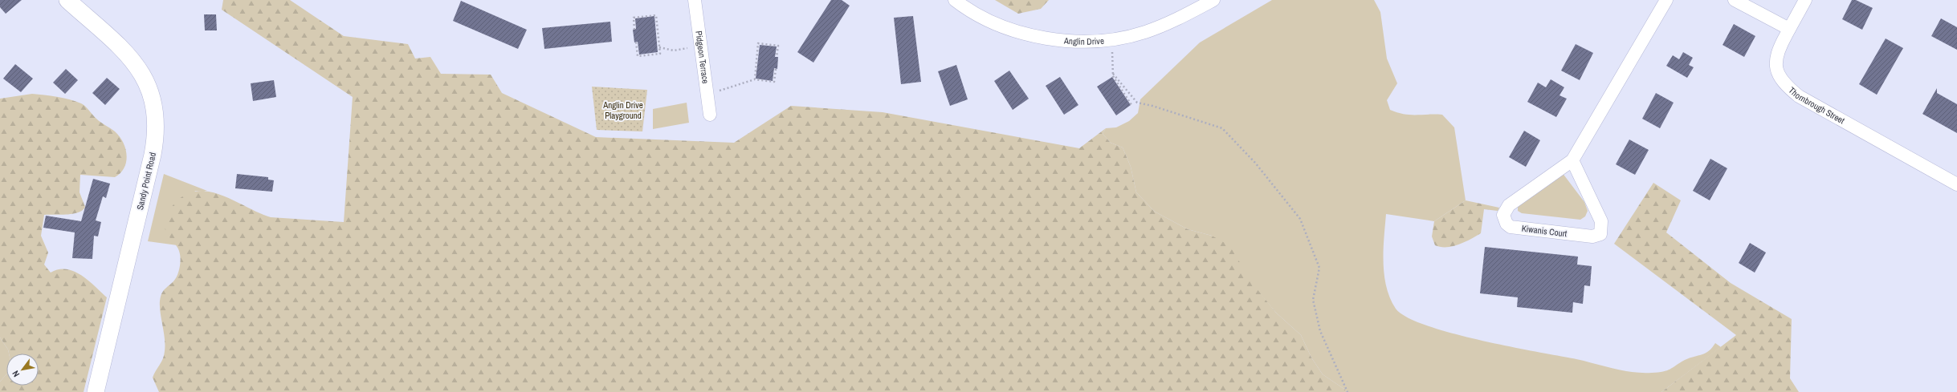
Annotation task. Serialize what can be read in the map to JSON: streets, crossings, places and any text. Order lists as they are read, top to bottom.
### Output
{
  "streets": {
    "street": [
      "Anglin Drive",
      "Pidgeon Terrace",
      "Thornbrough Street",
      "Sandy Point Road",
      "Kiwanis Court"
    ]
  },
  "parks": ["Anglin Drive Playground"],
  "north": "bottom left"
}
